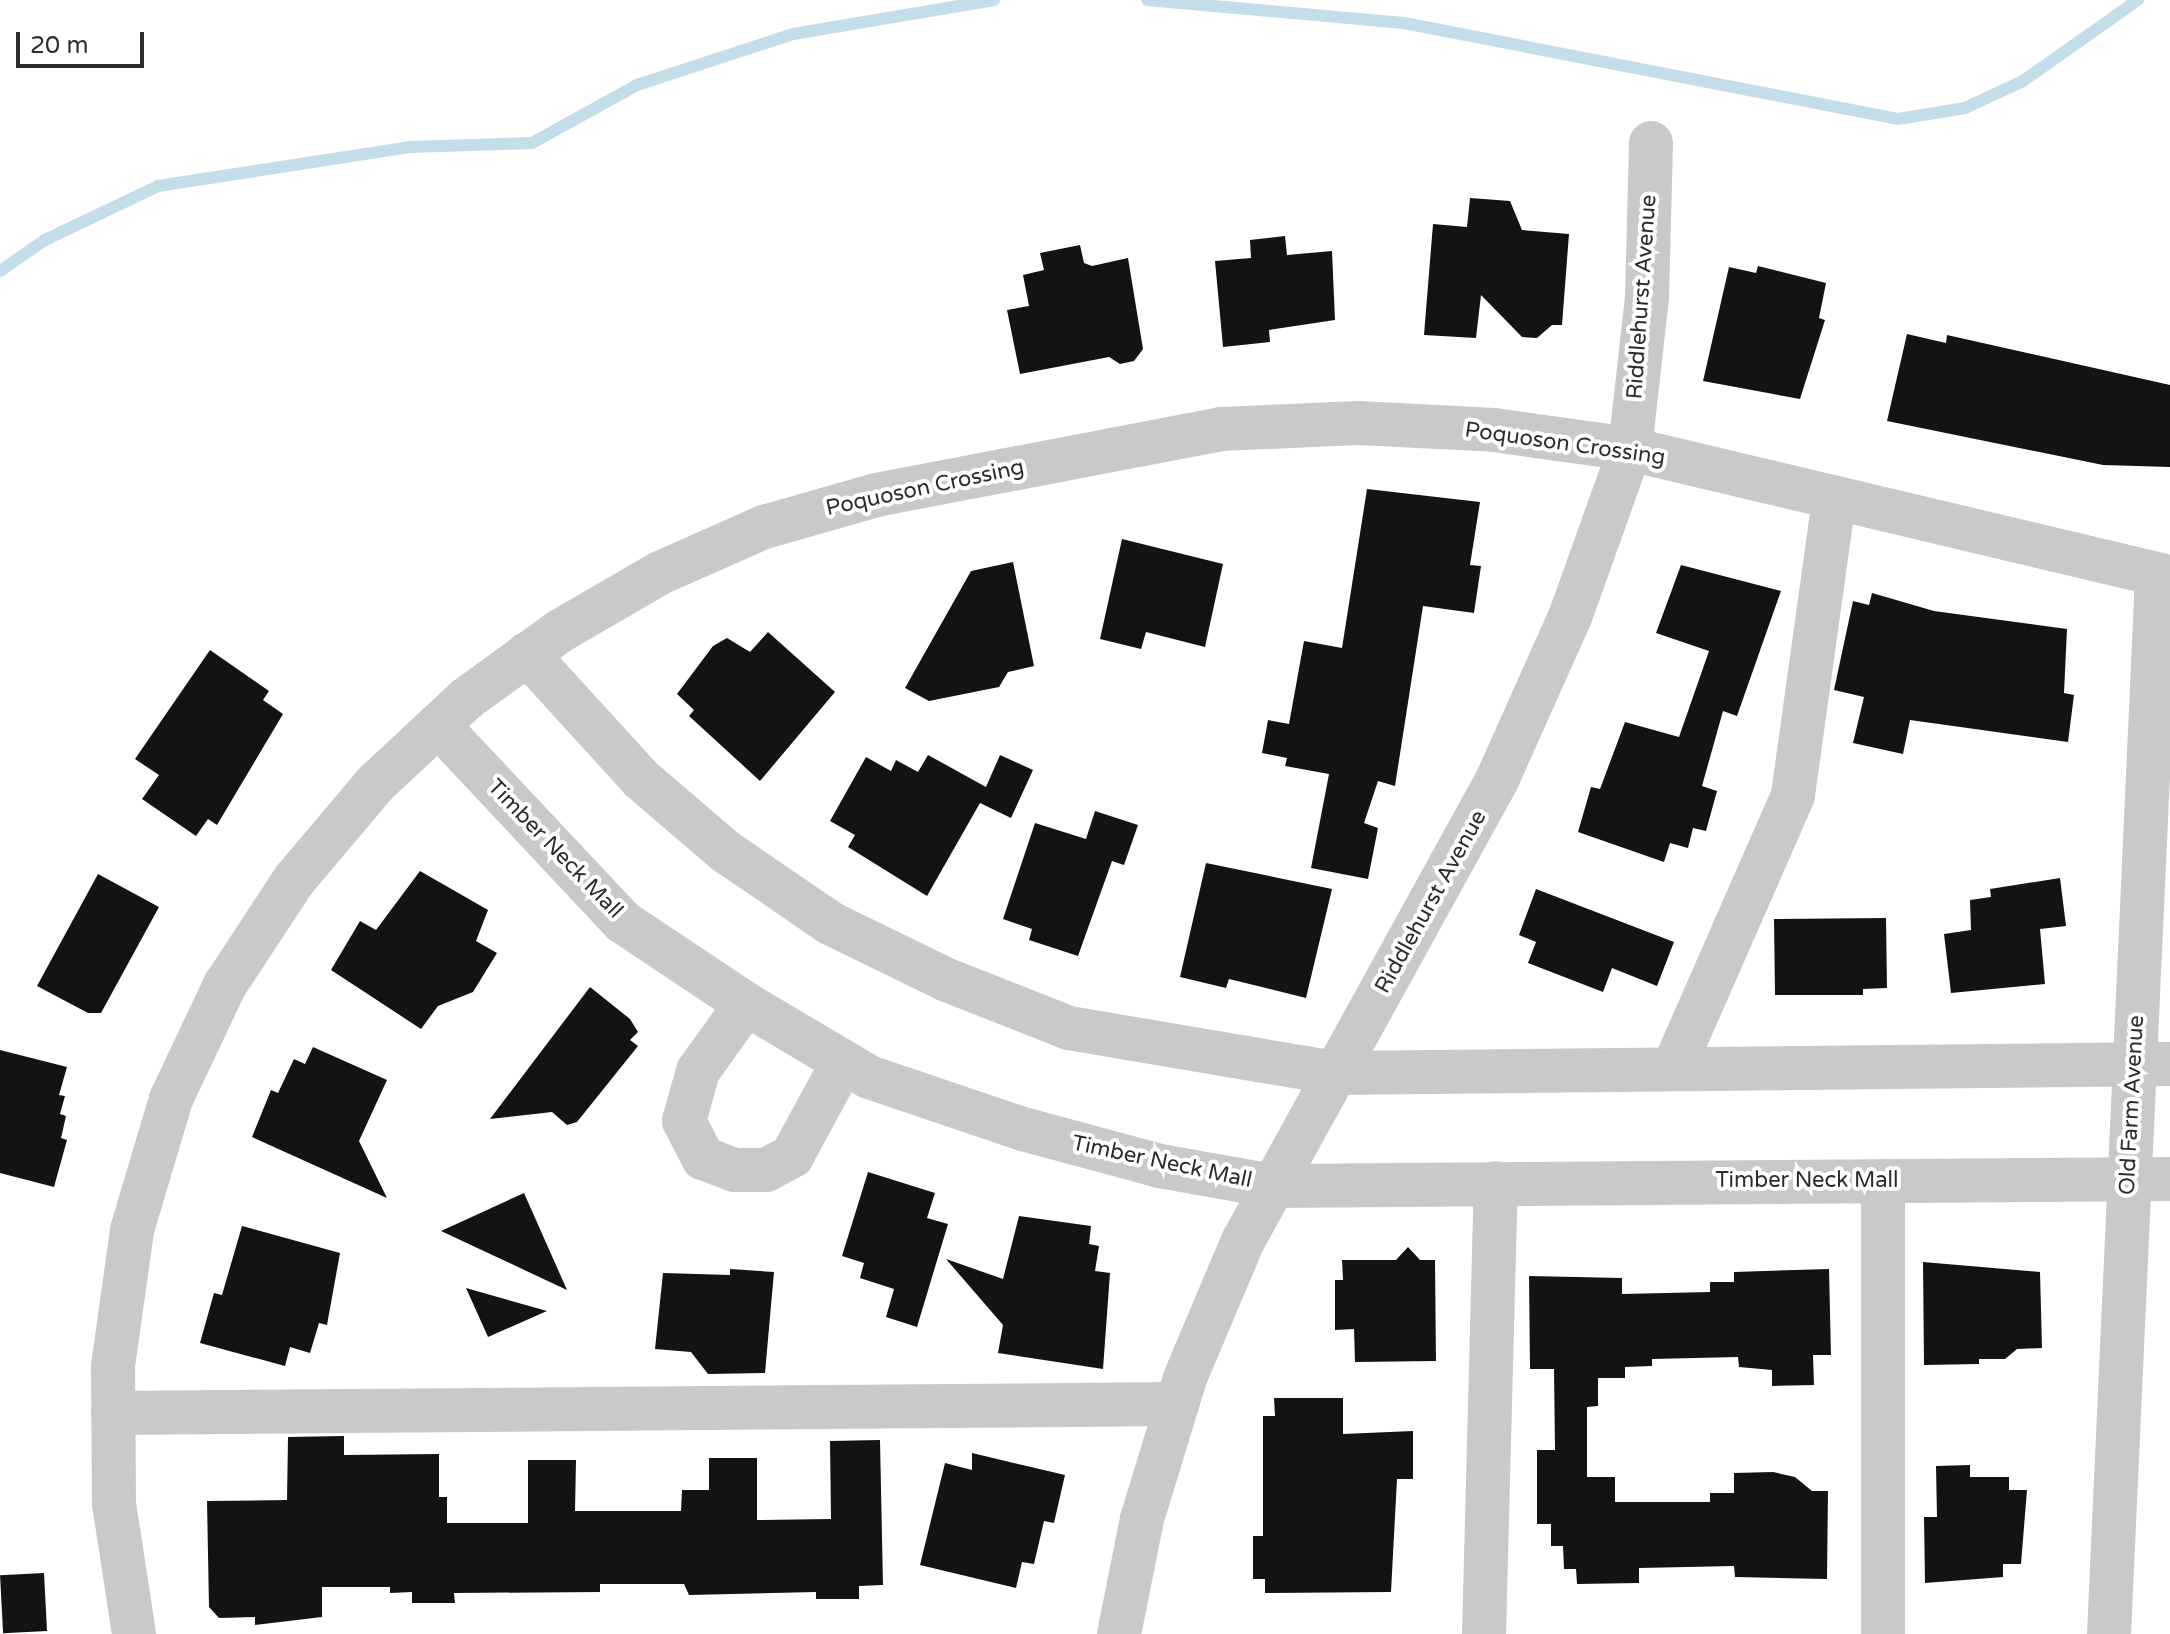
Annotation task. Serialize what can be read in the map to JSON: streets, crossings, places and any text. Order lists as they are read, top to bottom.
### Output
{
  "streets": {
    "street": [
      "Riddlehurst Avenue",
      "Poquoson Crossing",
      "Timber Neck Mall",
      "Old Farm Avenue"
    ]
  },
  "crossings": [
    ["Riddlehurst Avenue", "Poquoson Crossing"],
    ["Riddlehurst Avenue", "Timber Neck Mall"],
    ["Poquoson Crossing", "Timber Neck Mall"],
    ["Poquoson Crossing", "Old Farm Avenue"],
    ["Timber Neck Mall", "Old Farm Avenue"]
  ],
  "scale_bar": "20 m"
}
